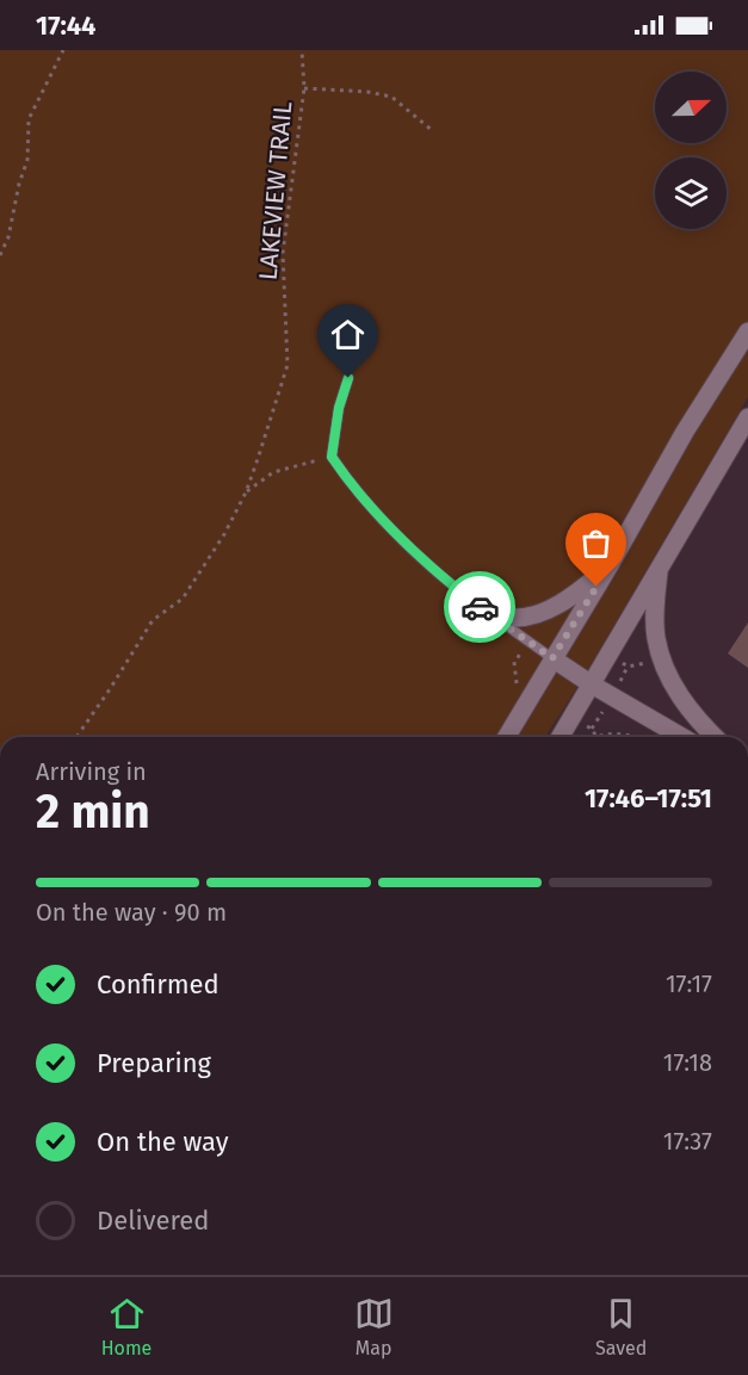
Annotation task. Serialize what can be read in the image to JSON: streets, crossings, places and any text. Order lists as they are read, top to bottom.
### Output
{
  "streets": {
    "path": ["LAKEVIEW TRAIL"]
  },
  "north": "right",
  "page": {
    "status": "17:44",
    "heading": ["2 min", "Arriving in", "17:46–17:51"],
    "bar": "On the way · 90 m",
    "list": [
      ["Confirmed", "17:17"],
      ["Preparing", "17:18"],
      ["On the way", "17:37"],
      "Delivered"
    ],
    "tabs": ["Home", "Map", "Saved"]
  }
}
